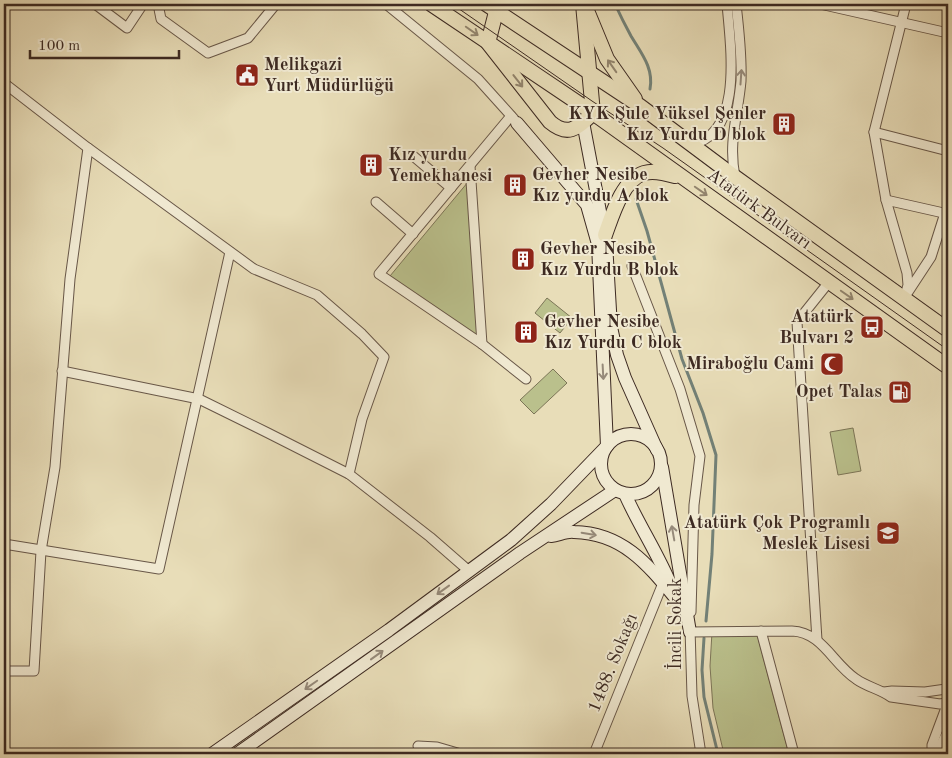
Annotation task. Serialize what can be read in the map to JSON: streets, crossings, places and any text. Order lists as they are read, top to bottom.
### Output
{
  "streets": {
    "main road": ["Atatürk Bulvarı"],
    "street": ["İncili Sokak", "1488. Sokağı"]
  },
  "places": {
    "public building": ["Melikgazi Yurt Müdürlüğü"],
    "building": [
      "KYK Şule Yüksel Şenler Kız Yurdu D blok",
      "Kız yurdu Yemekhanesi",
      "Gevher Nesibe Kız yurdu A blok",
      "Gevher Nesibe Kız Yurdu B blok",
      "Gevher Nesibe Kız Yurdu C blok"
    ],
    "bus stop": ["Atatürk Bulvarı 2"],
    "mosque": ["Miraboğlu Cami"],
    "fuel station": ["Opet Talas"],
    "school or university": ["Atatürk Çok Programlı Meslek Lisesi"]
  },
  "scale_bar": "100 m"
}
